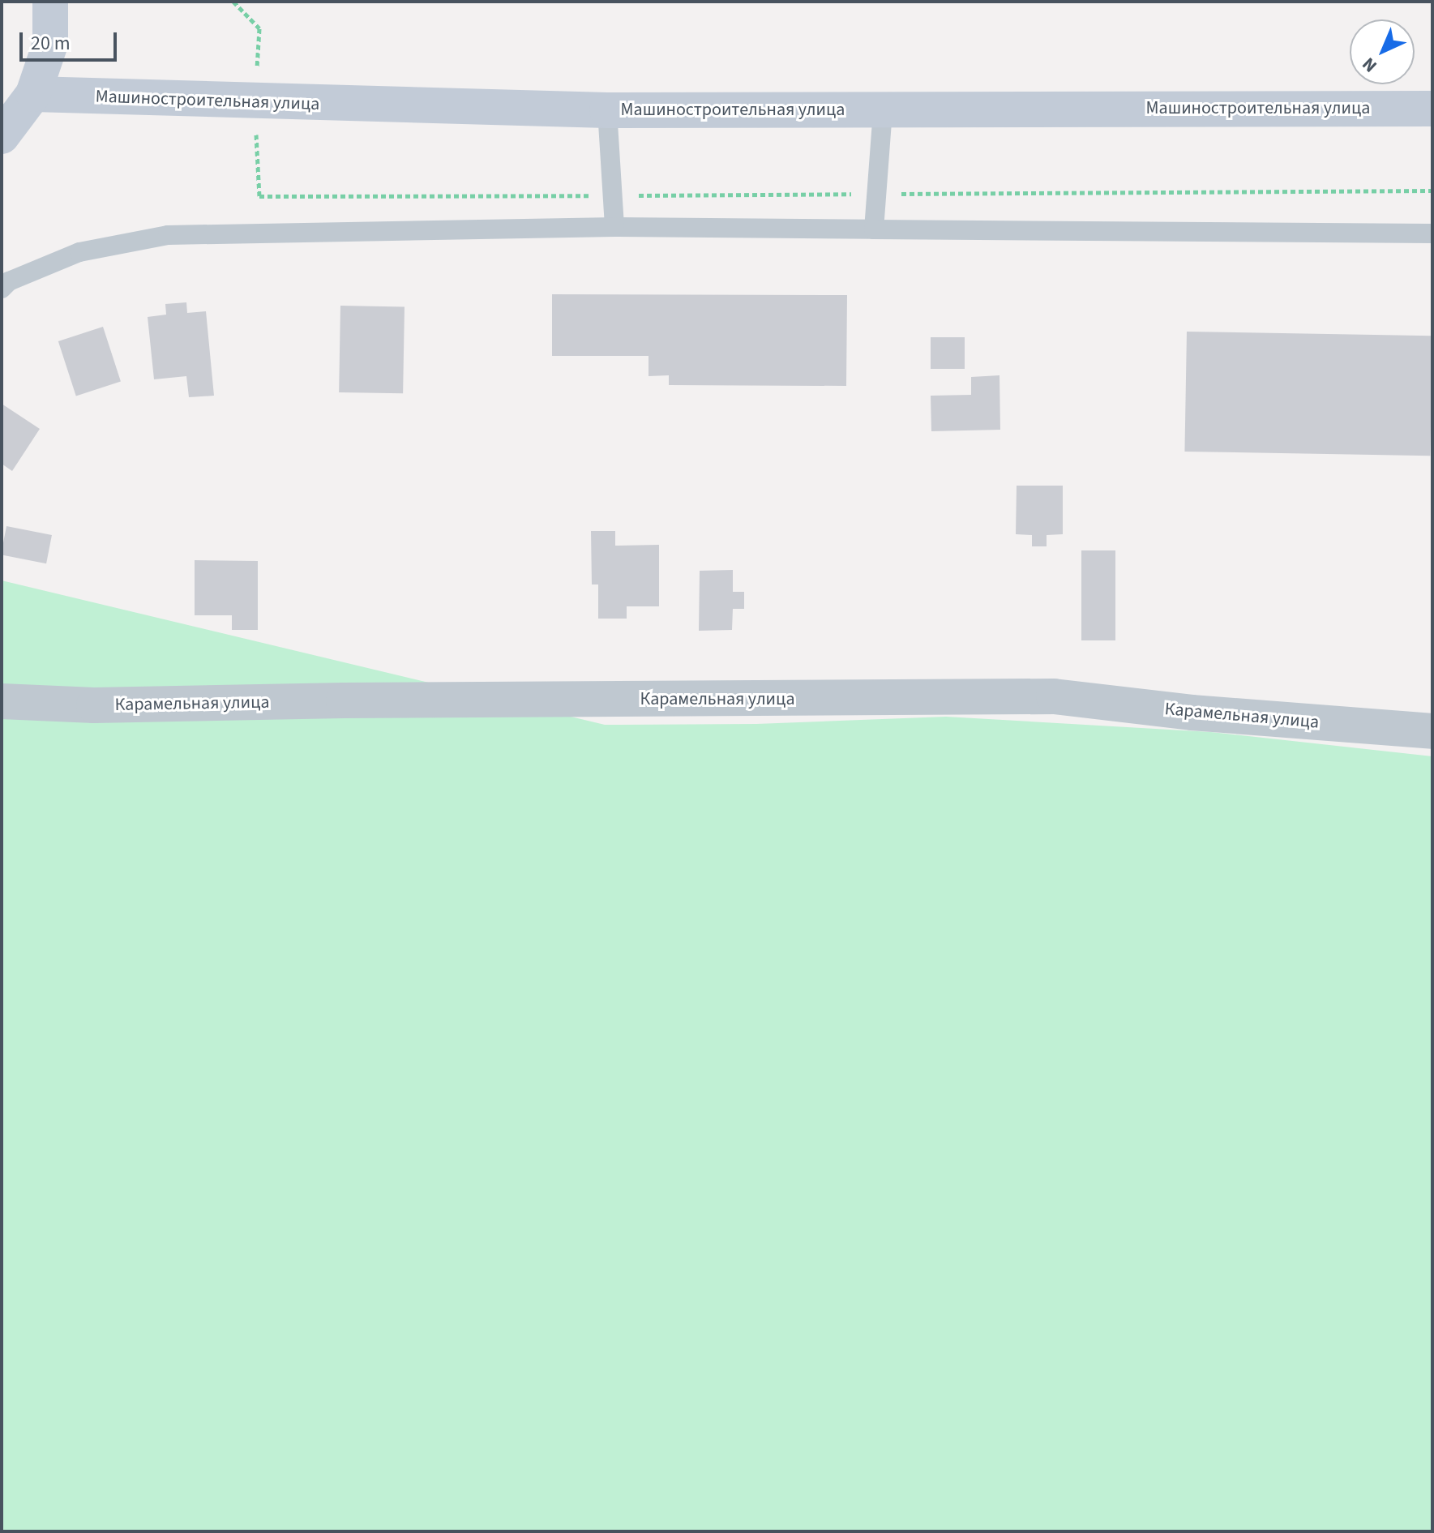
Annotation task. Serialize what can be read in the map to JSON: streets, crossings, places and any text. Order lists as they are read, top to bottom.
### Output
{
  "streets": {
    "street": ["Машиностроительная улица", "Карамельная улица"]
  },
  "scale_bar": "20 m",
  "north": "bottom left"
}
